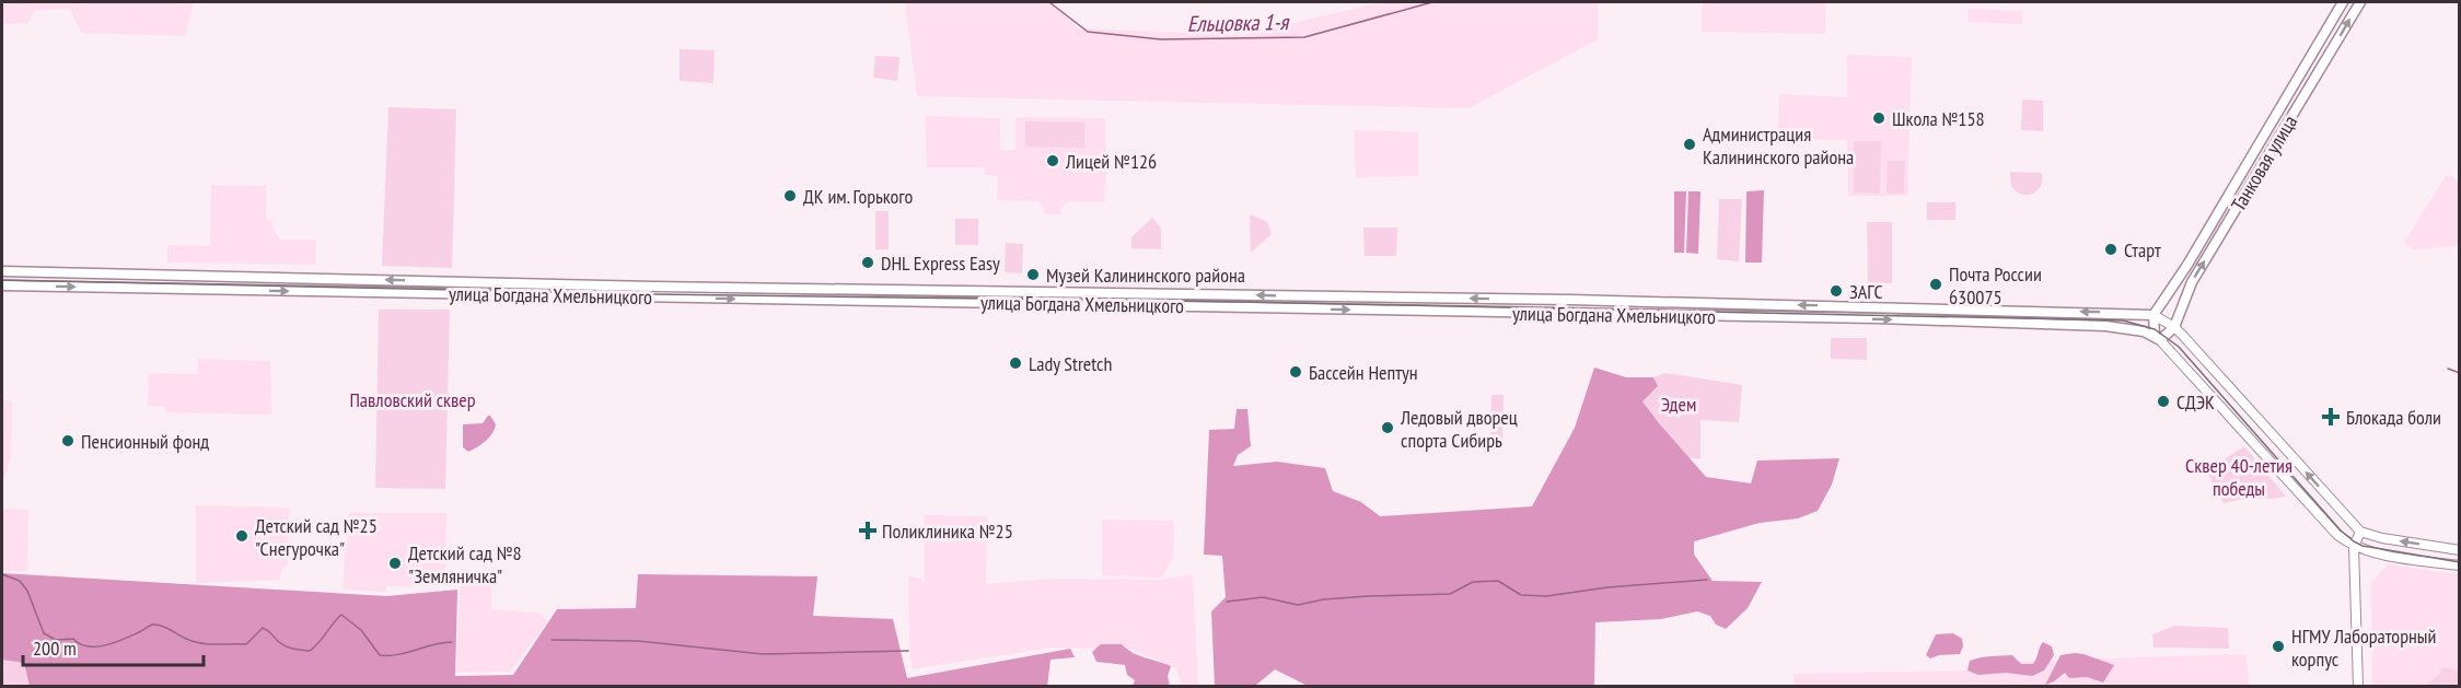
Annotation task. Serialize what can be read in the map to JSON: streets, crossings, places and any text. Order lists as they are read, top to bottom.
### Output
{
  "streets": {
    "highway": ["Танковая улица", "улица Богдана Хмельницкого"]
  },
  "crossings": [
    ["Танковая улица", "улица Богдана Хмельницкого"]
  ],
  "water": ["Ельцовка 1-я"],
  "parks": ["Павловский сквер", "Эдем", "Сквер 40-летия победы"],
  "places": {
    "other": [
      "Школа №158",
      "Администрация Калининского района",
      "Лицей №126",
      "ДК им. Горького",
      "Старт",
      "DHL Express Easy",
      "Музей Калининского района",
      "Почта России 630075",
      "ЗАГС",
      "Lady Stretch",
      "Бассейн Нептун",
      "СДЭК",
      "Ледовый дворец спорта Сибирь",
      "Пенсионный фонд",
      "Детский сад №25 \"Снегурочка\"",
      "Детский сад №8 \"Земляничка\"",
      "НГМУ Лабораторный корпус"
    ],
    "health": ["Блокада боли", "Поликлиника №25"]
  },
  "scale_bar": "200 m"
}
